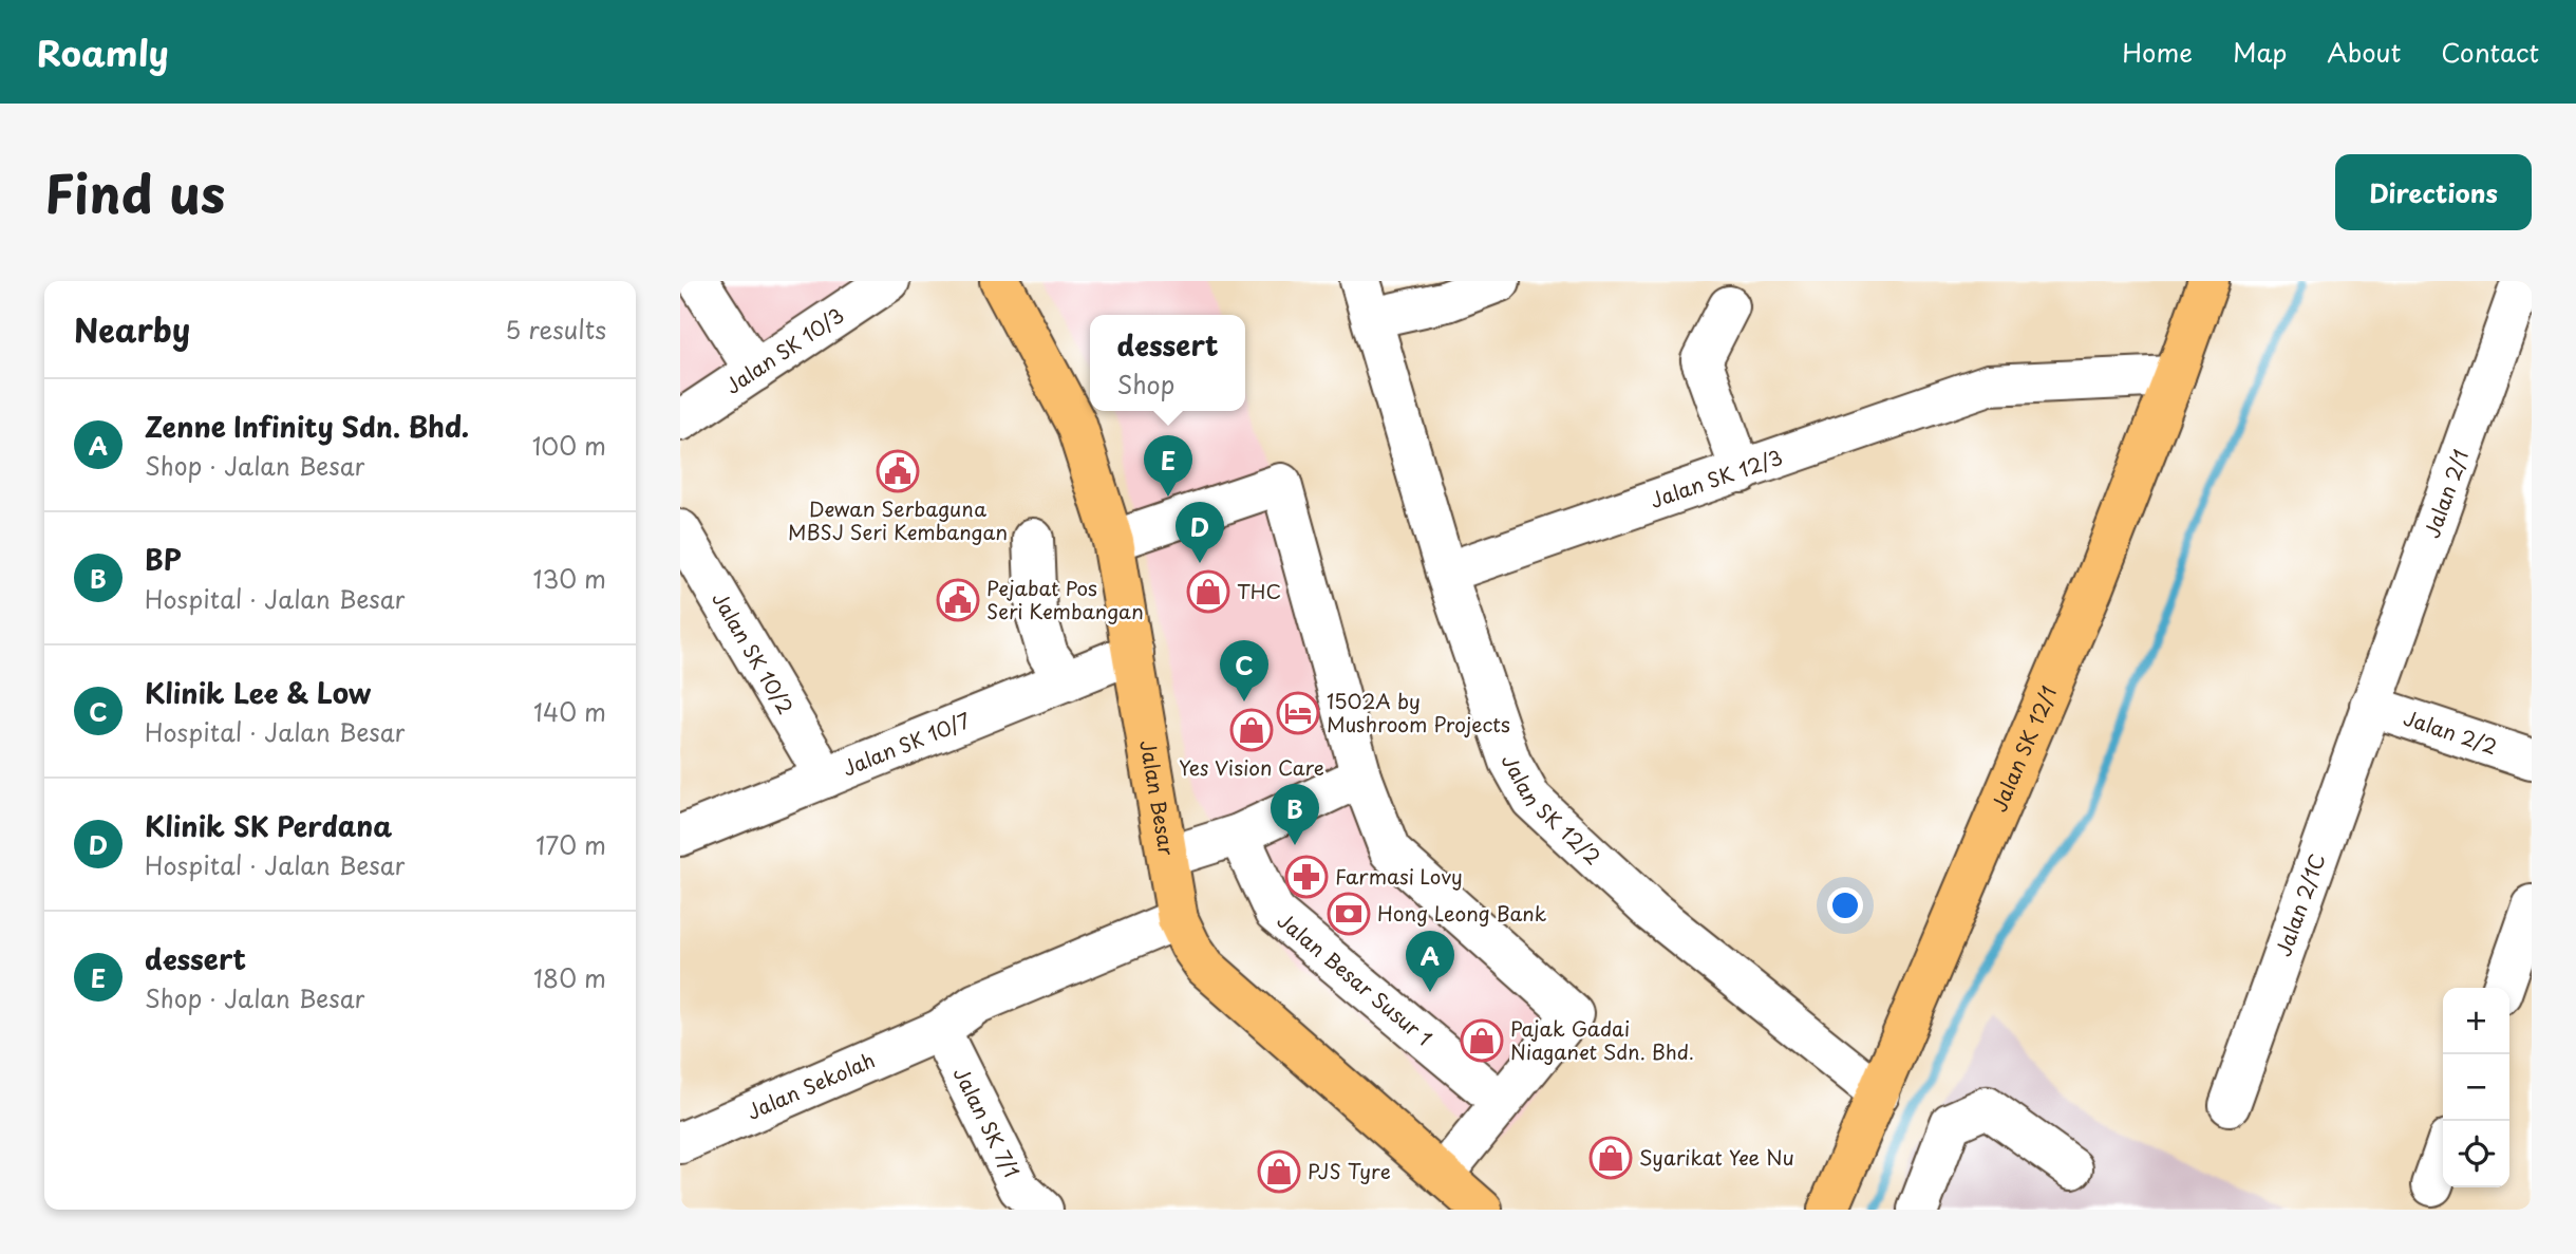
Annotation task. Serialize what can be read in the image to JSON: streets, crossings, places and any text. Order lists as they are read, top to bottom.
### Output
{
  "streets": {
    "main road": ["Jalan SK 12/1", "Jalan Besar"],
    "street": [
      "Jalan SK 10/3",
      "Jalan SK 12/3",
      "Jalan 2/1",
      "Jalan SK 10/2",
      "Jalan 2/2",
      "Jalan SK 10/7",
      "Jalan SK 12/2",
      "Jalan 2/1C",
      "Jalan Besar Susur 1",
      "Jalan Sekolah",
      "Jalan SK 7/1"
    ]
  },
  "crossings": [
    ["Jalan SK 12/3", "Jalan SK 12/1"],
    ["Jalan SK 12/3", "Jalan SK 12/2"],
    ["Jalan 2/1", "Jalan 2/2"],
    ["Jalan 2/1", "Jalan 2/1C"],
    ["Jalan SK 10/2", "Jalan SK 10/7"],
    ["Jalan 2/2", "Jalan 2/1C"],
    ["Jalan SK 10/7", "Jalan Besar"],
    ["Jalan SK 12/1", "Jalan SK 12/2"],
    ["Jalan Besar", "Jalan Sekolah"],
    ["Jalan Sekolah", "Jalan SK 7/1"]
  ],
  "places": {
    "public building": ["Dewan Serbaguna MBSJ Seri Kembangan", "Pejabat Pos Seri Kembangan"],
    "shop": [
      "THC",
      "Yes Vision Care",
      "Pajak Gadai Niaganet Sdn. Bhd.",
      "Syarikat Yee Nu",
      "PJS Tyre"
    ],
    "hotel": ["1502A by Mushroom Projects"],
    "pharmacy": ["Farmasi Lovy"],
    "bank": ["Hong Leong Bank"]
  },
  "page": {
    "header": "Roamly",
    "nav": [
      "Home",
      "Map",
      "About",
      "Contact"
    ],
    "title": "Find us",
    "buttons": "Directions",
    "heading": ["Nearby", "5 results"],
    "popup": ["dessert", "Shop"],
    "list": [
      {
        "mark": "A",
        "name": "Zenne Infinity Sdn. Bhd.",
        "note": "Shop · Jalan Besar",
        "value": "100 m"
      },
      {
        "mark": "B",
        "name": "BP",
        "note": "Hospital · Jalan Besar",
        "value": "130 m"
      },
      {
        "mark": "C",
        "name": "Klinik Lee & Low",
        "note": "Hospital · Jalan Besar",
        "value": "140 m"
      },
      {
        "mark": "D",
        "name": "Klinik SK Perdana",
        "note": "Hospital · Jalan Besar",
        "value": "170 m"
      },
      {
        "mark": "E",
        "name": "dessert",
        "note": "Shop · Jalan Besar",
        "value": "180 m"
      }
    ],
    "pins": [
      "E",
      "D",
      "C",
      "B",
      "A"
    ],
    "map_buttons": ["+", "−"]
  }
}
